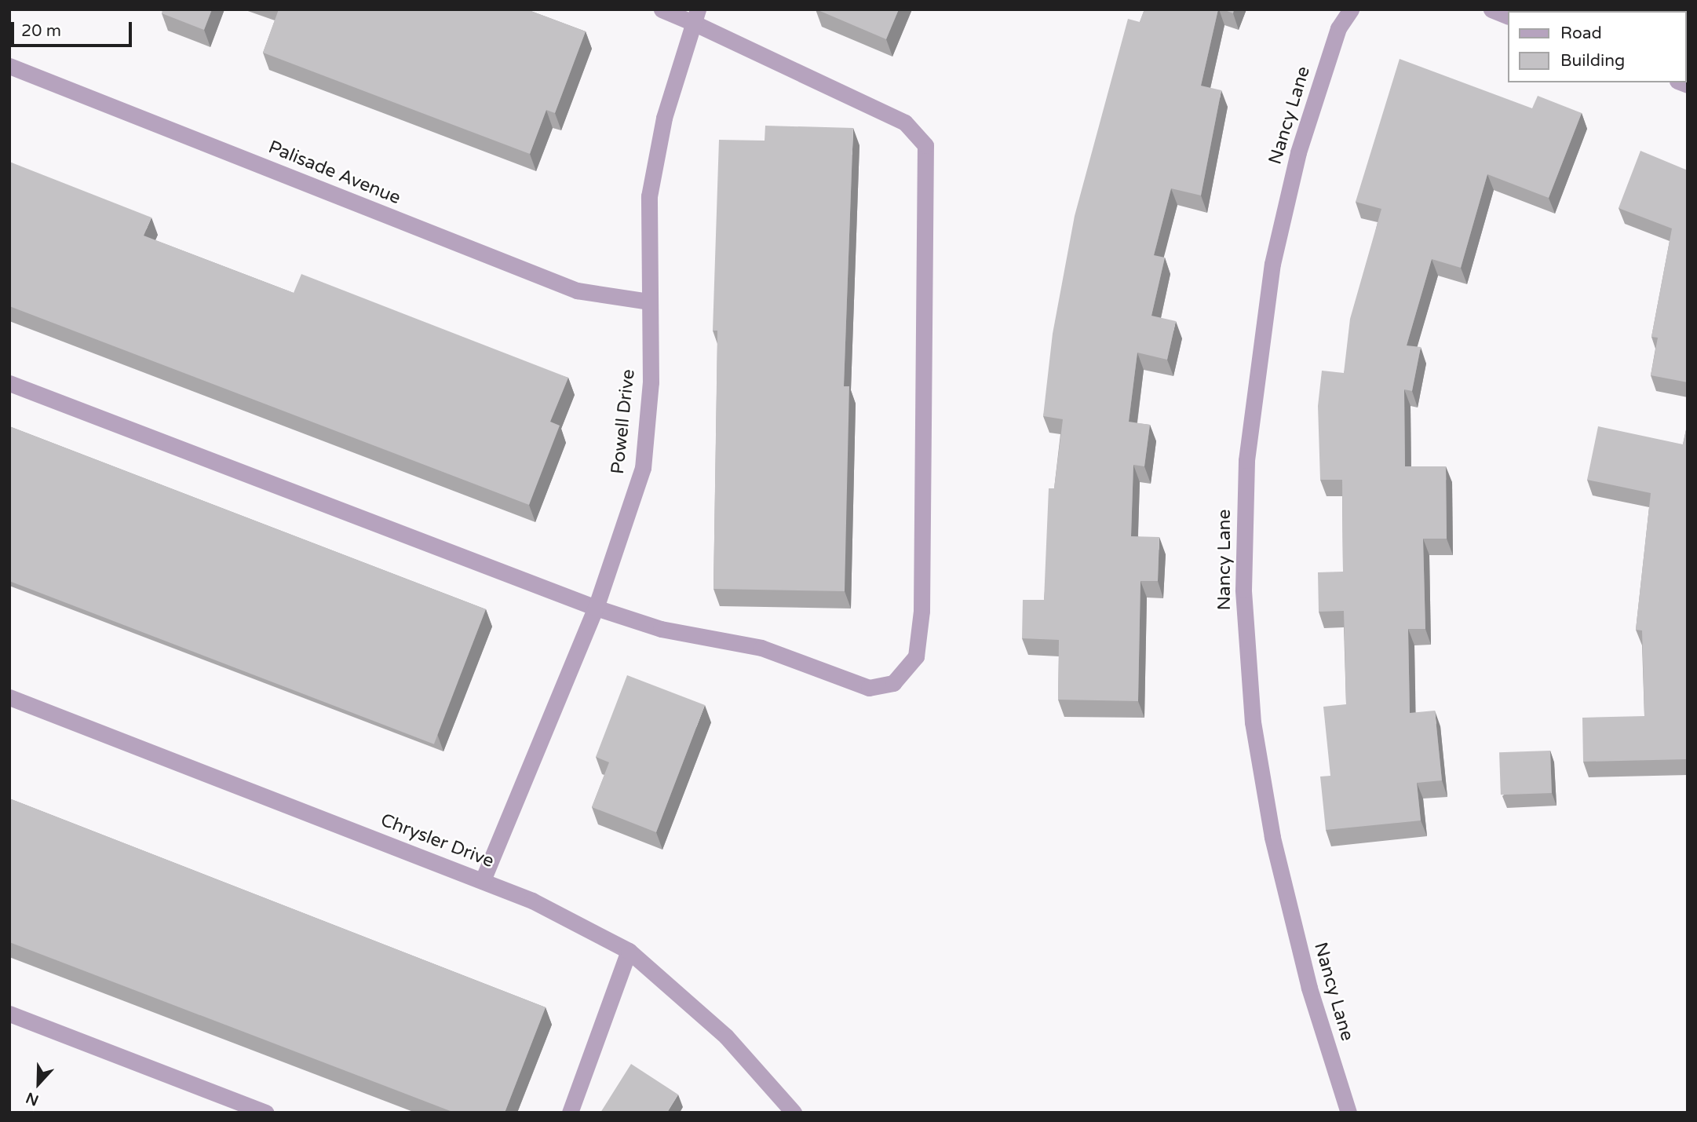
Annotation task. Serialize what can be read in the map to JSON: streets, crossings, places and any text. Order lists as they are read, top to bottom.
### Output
{
  "streets": {
    "street": [
      "Nancy Lane",
      "Palisade Avenue",
      "Powell Drive",
      "Chrysler Drive"
    ]
  },
  "crossings": [
    ["Palisade Avenue", "Powell Drive"],
    ["Powell Drive", "Chrysler Drive"]
  ],
  "legend": ["Road", "Building"],
  "scale_bar": "20 m",
  "north": "bottom"
}
